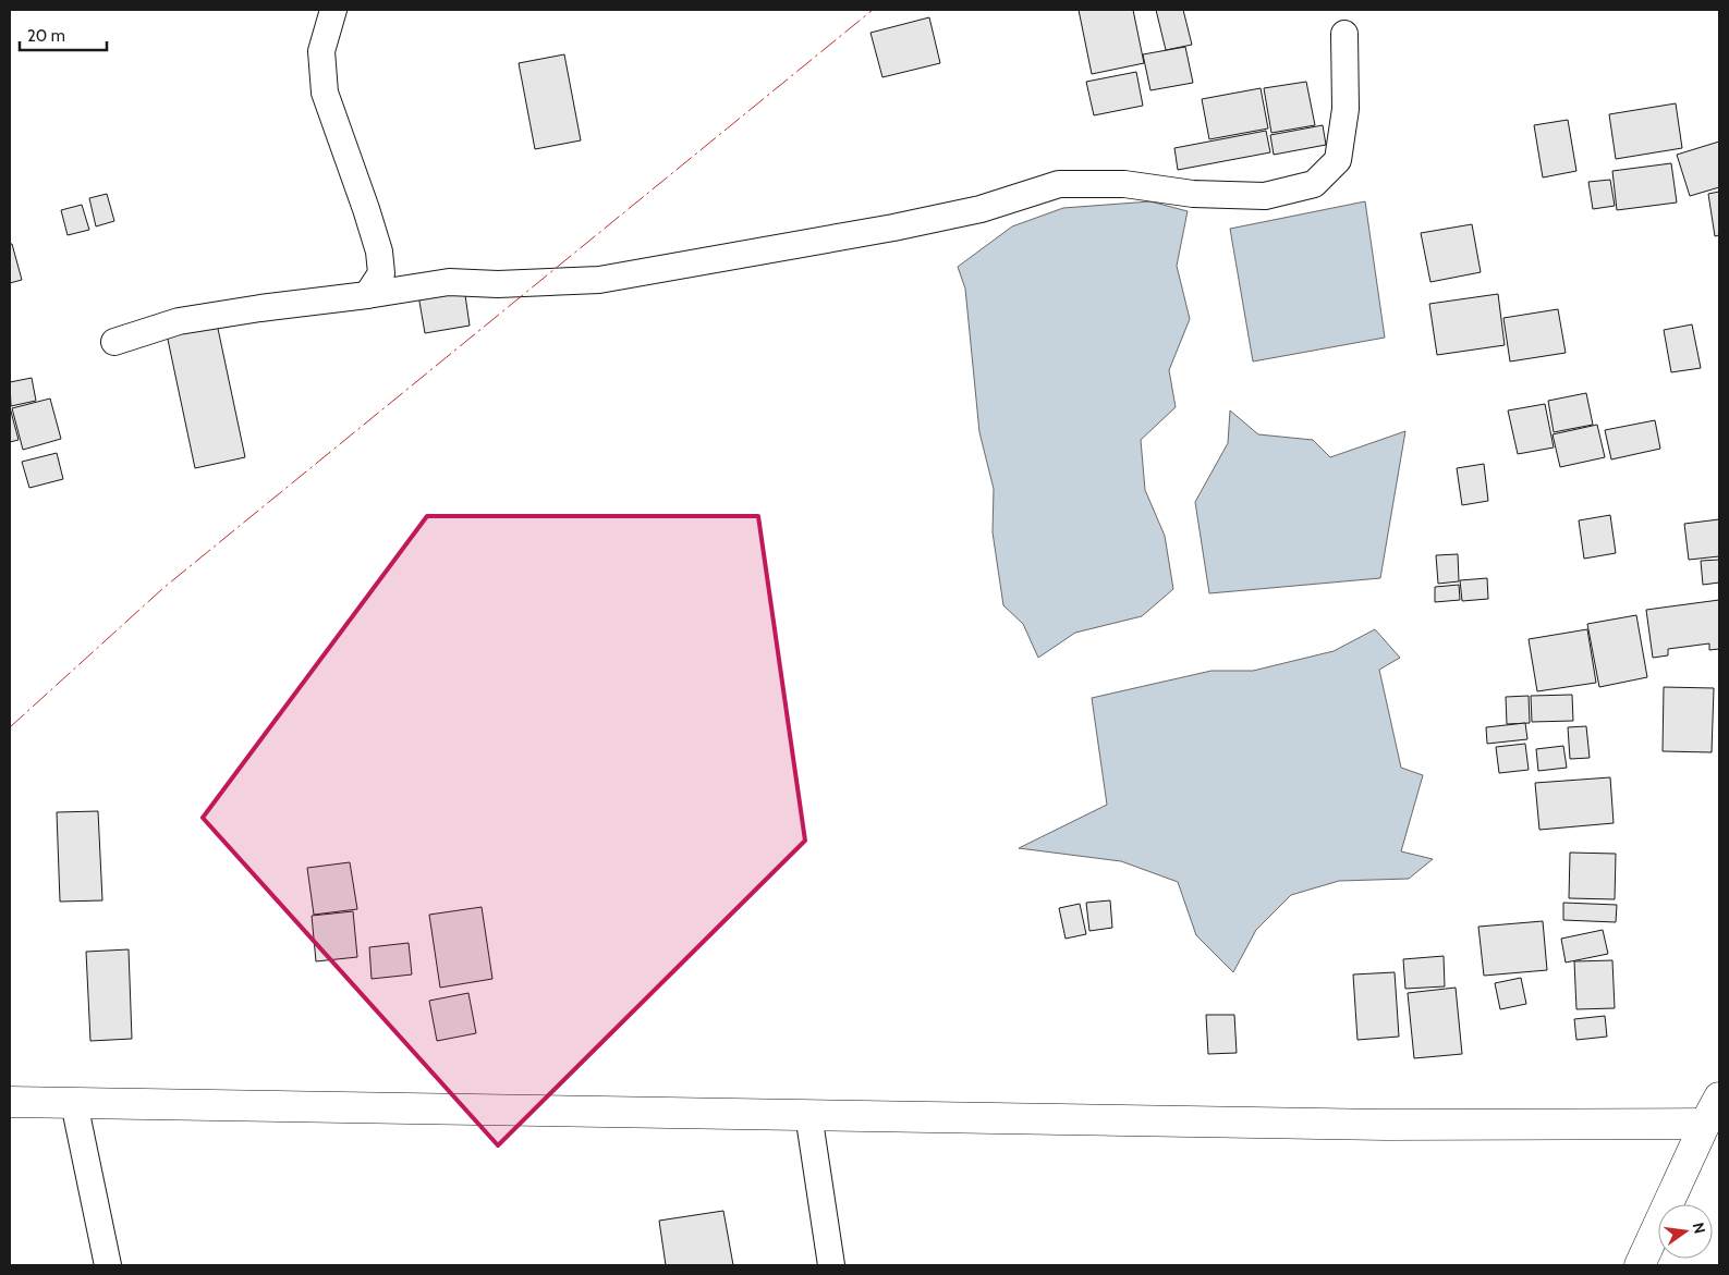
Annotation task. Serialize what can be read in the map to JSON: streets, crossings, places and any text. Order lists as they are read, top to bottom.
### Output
{
  "scale_bar": "20 m",
  "north": "right"
}
